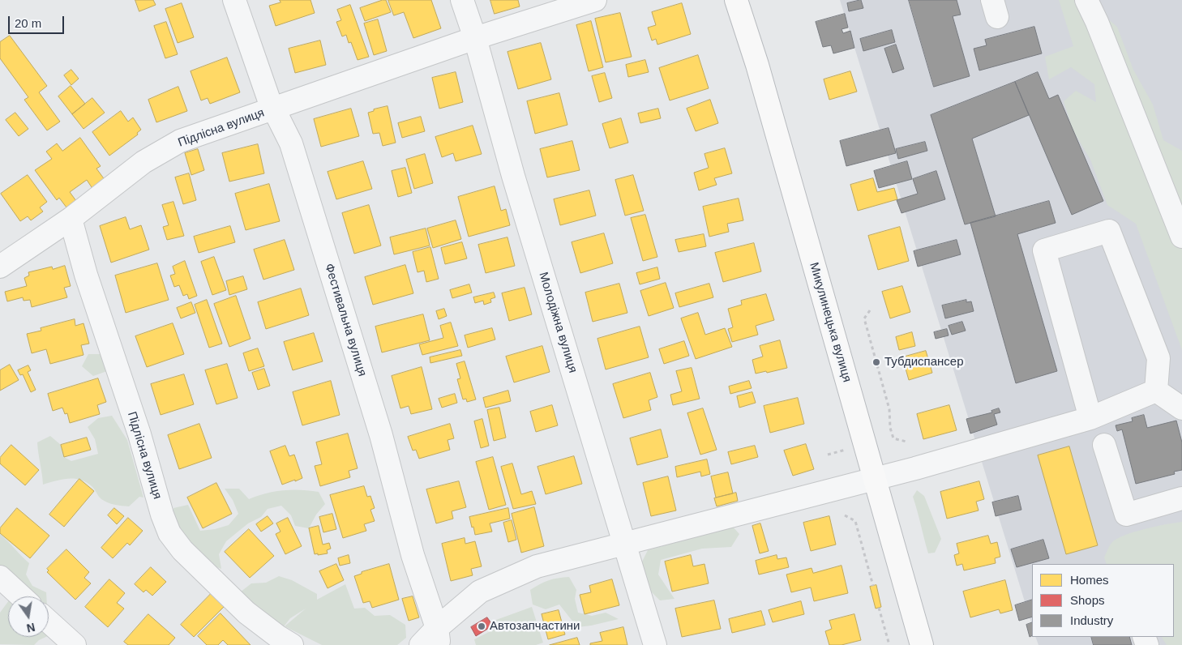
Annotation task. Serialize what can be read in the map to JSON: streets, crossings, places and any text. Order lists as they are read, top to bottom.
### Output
{
  "streets": {
    "highway": ["Микулинецька вулиця"],
    "street": ["Підлісна вулиця", "Фестивальна вулиця", "Молодіжна вулиця"]
  },
  "crossings": [
    ["Підлісна вулиця", "Фестивальна вулиця"],
    ["Підлісна вулиця", "Молодіжна вулиця"]
  ],
  "places": ["Тубдиспансер", "Автозапчастини"],
  "legend": ["Homes", "Shops", "Industry"],
  "scale_bar": "20 m",
  "north": "bottom"
}
